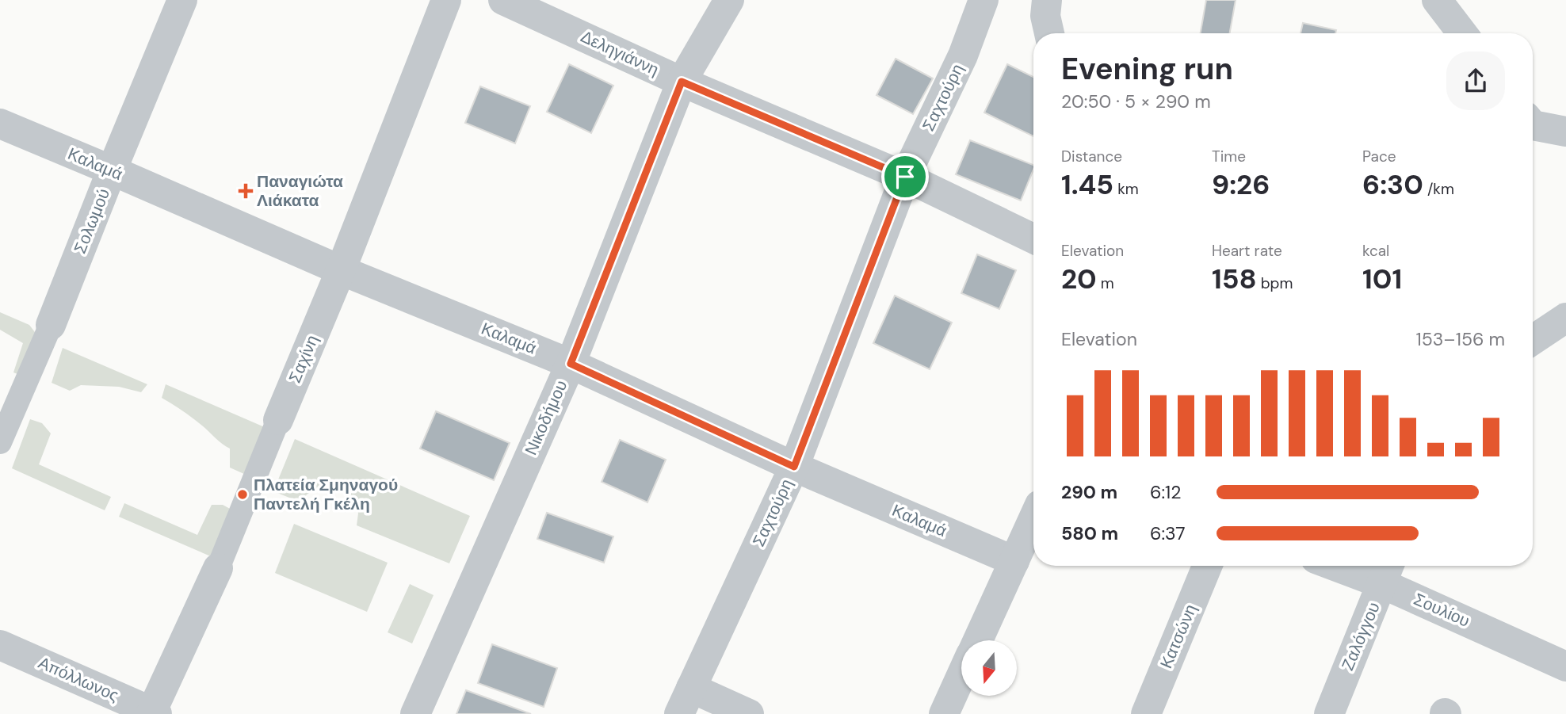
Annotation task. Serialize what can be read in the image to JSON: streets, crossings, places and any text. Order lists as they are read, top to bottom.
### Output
{
  "streets": {
    "street": [
      "Δεληγιάννη",
      "Σαχτούρη",
      "Καλαμά",
      "Σολωμού",
      "Σαχίνη",
      "Νικοδήμου",
      "Σουλίου",
      "Κατσώνη",
      "Ζαλόγγου",
      "Απόλλωνος"
    ]
  },
  "crossings": [
    ["Δεληγιάννη", "Σαχτούρη"],
    ["Δεληγιάννη", "Νικοδήμου"],
    ["Σαχτούρη", "Καλαμά"],
    ["Καλαμά", "Σολωμού"],
    ["Καλαμά", "Σαχίνη"],
    ["Καλαμά", "Νικοδήμου"],
    ["Σαχίνη", "Απόλλωνος"],
    ["Σουλίου", "Ζαλόγγου"]
  ],
  "places": {
    "health": ["Παναγιώτα Λιάκατα"],
    "other": ["Πλατεία Σμηναγού Παντελή Γκέλη"]
  },
  "north": "bottom",
  "page": {
    "heading": ["Evening run", "20:50 · 5 × 290 m"],
    "stats": [
      ["Distance", "1.45 km"],
      ["Time", "9:26"],
      ["Pace", "6:30 /km"],
      ["Elevation", "20 m"],
      ["Heart rate", "158 bpm"],
      ["kcal", "101"]
    ],
    "chart": ["Elevation", "153–156 m"],
    "list": [
      {
        "name": "290 m",
        "note": "6:12"
      },
      {
        "name": "580 m",
        "note": "6:37"
      }
    ]
  }
}
